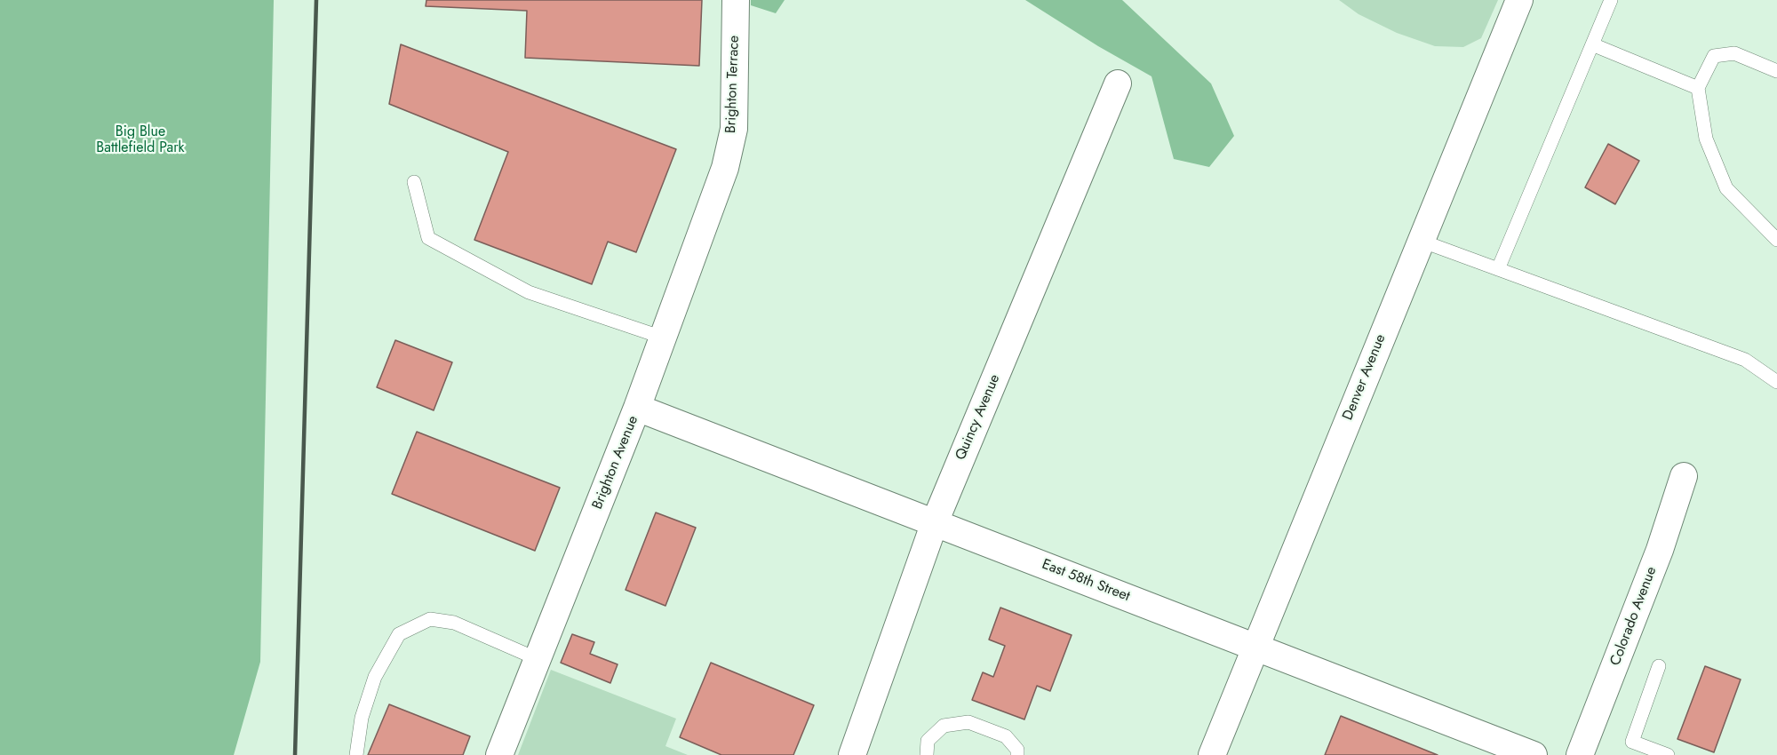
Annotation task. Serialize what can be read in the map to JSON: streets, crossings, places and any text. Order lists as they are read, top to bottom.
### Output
{
  "streets": {
    "street": [
      "Brighton Terrace",
      "Denver Avenue",
      "Quincy Avenue",
      "Brighton Avenue",
      "East 58th Street",
      "Colorado Avenue"
    ]
  },
  "crossings": [
    ["Brighton Terrace", "Brighton Avenue"],
    ["Denver Avenue", "East 58th Street"],
    ["Quincy Avenue", "East 58th Street"],
    ["Brighton Avenue", "East 58th Street"]
  ],
  "parks": ["Big Blue Battlefield Park"]
}
